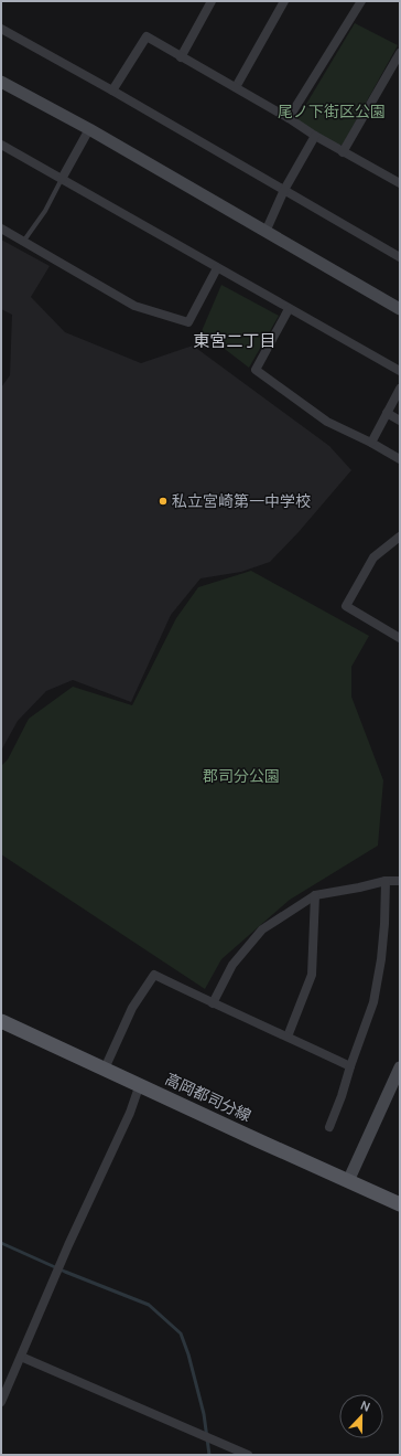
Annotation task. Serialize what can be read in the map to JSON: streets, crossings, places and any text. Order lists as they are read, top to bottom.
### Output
{
  "streets": {
    "main road": ["高岡都司分線"]
  },
  "districts": ["東宮二丁目"],
  "parks": ["尾ノ下街区公園", "郡司分公園"],
  "places": ["私立宮崎第一中学校"],
  "north": "top"
}
